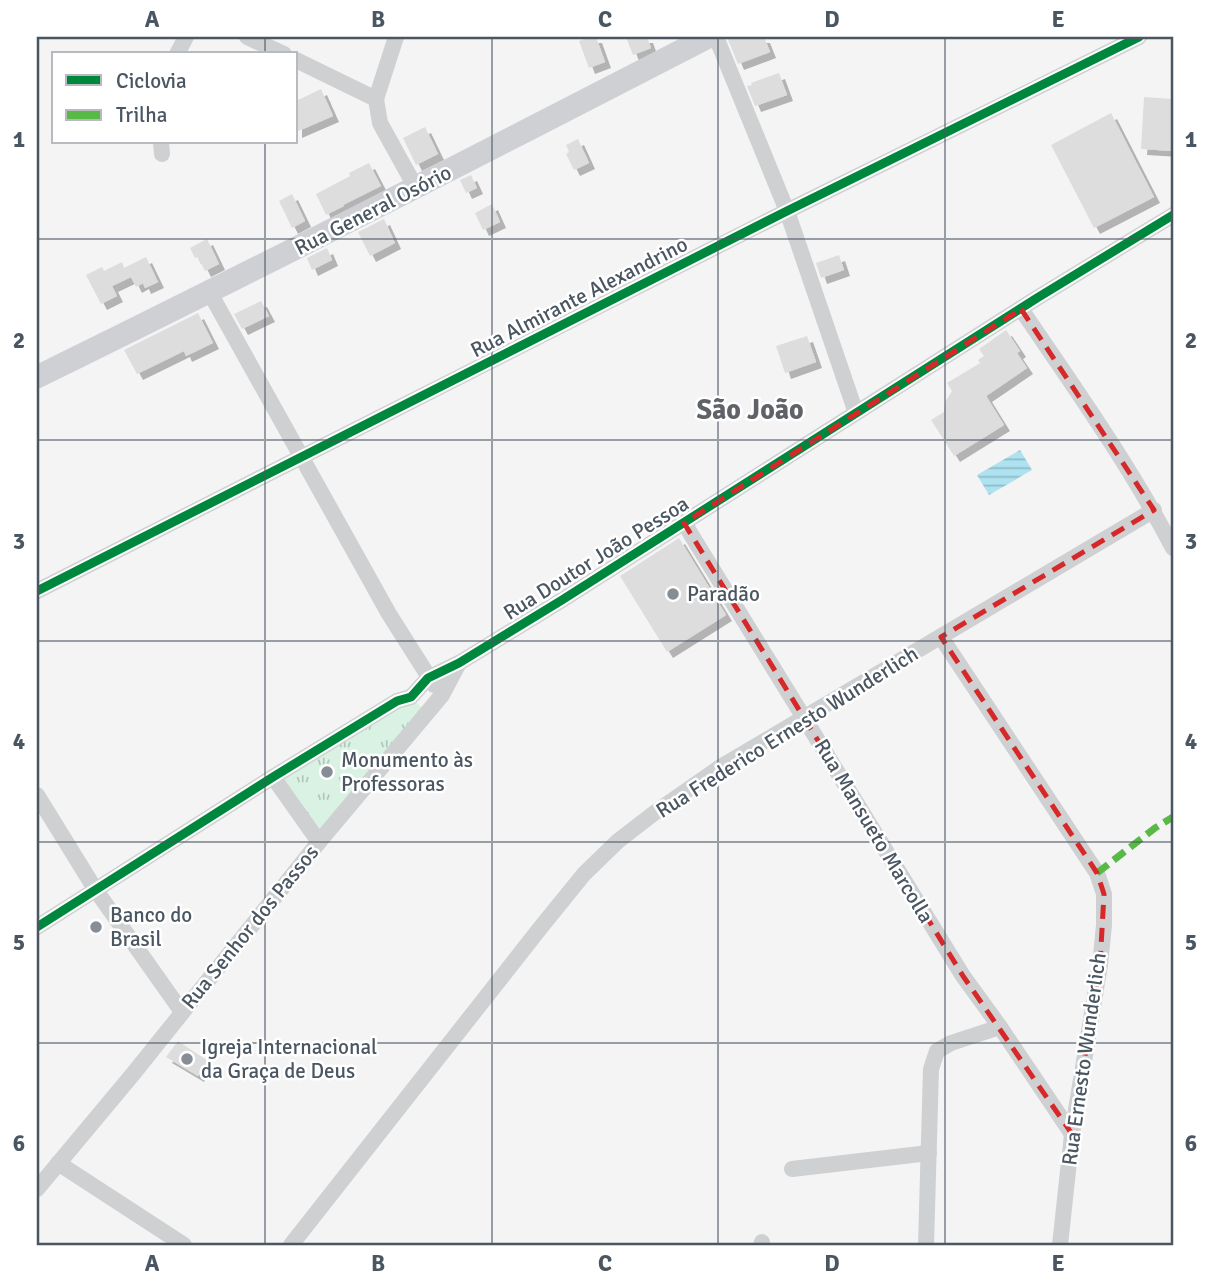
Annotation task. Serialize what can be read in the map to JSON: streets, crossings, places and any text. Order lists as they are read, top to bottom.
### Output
{
  "streets": {
    "street": [
      "Rua General Osório",
      "Rua Almirante Alexandrino",
      "Rua Doutor João Pessoa",
      "Rua Frederico Ernesto Wunderlich",
      "Rua Mansueto Marcolla",
      "Rua Senhor dos Passos",
      "Rua Ernesto Wunderlich"
    ]
  },
  "crossings": [
    ["Rua Doutor João Pessoa", "Rua Mansueto Marcolla"],
    ["Rua Doutor João Pessoa", "Rua Senhor dos Passos"],
    ["Rua Frederico Ernesto Wunderlich", "Rua Mansueto Marcolla"],
    ["Rua Frederico Ernesto Wunderlich", "Rua Ernesto Wunderlich"],
    ["Rua Mansueto Marcolla", "Rua Ernesto Wunderlich"]
  ],
  "districts": ["São João"],
  "places": [
    "Paradão",
    "Monumento às Professoras",
    "Banco do Brasil",
    "Igreja Internacional da Graça de Deus"
  ],
  "legend": ["Ciclovia", "Trilha"],
  "grid": {
    "columns": [
      "A",
      "B",
      "C",
      "D",
      "E"
    ],
    "rows": [
      "1",
      "2",
      "3",
      "4",
      "5",
      "6"
    ]
  }
}
